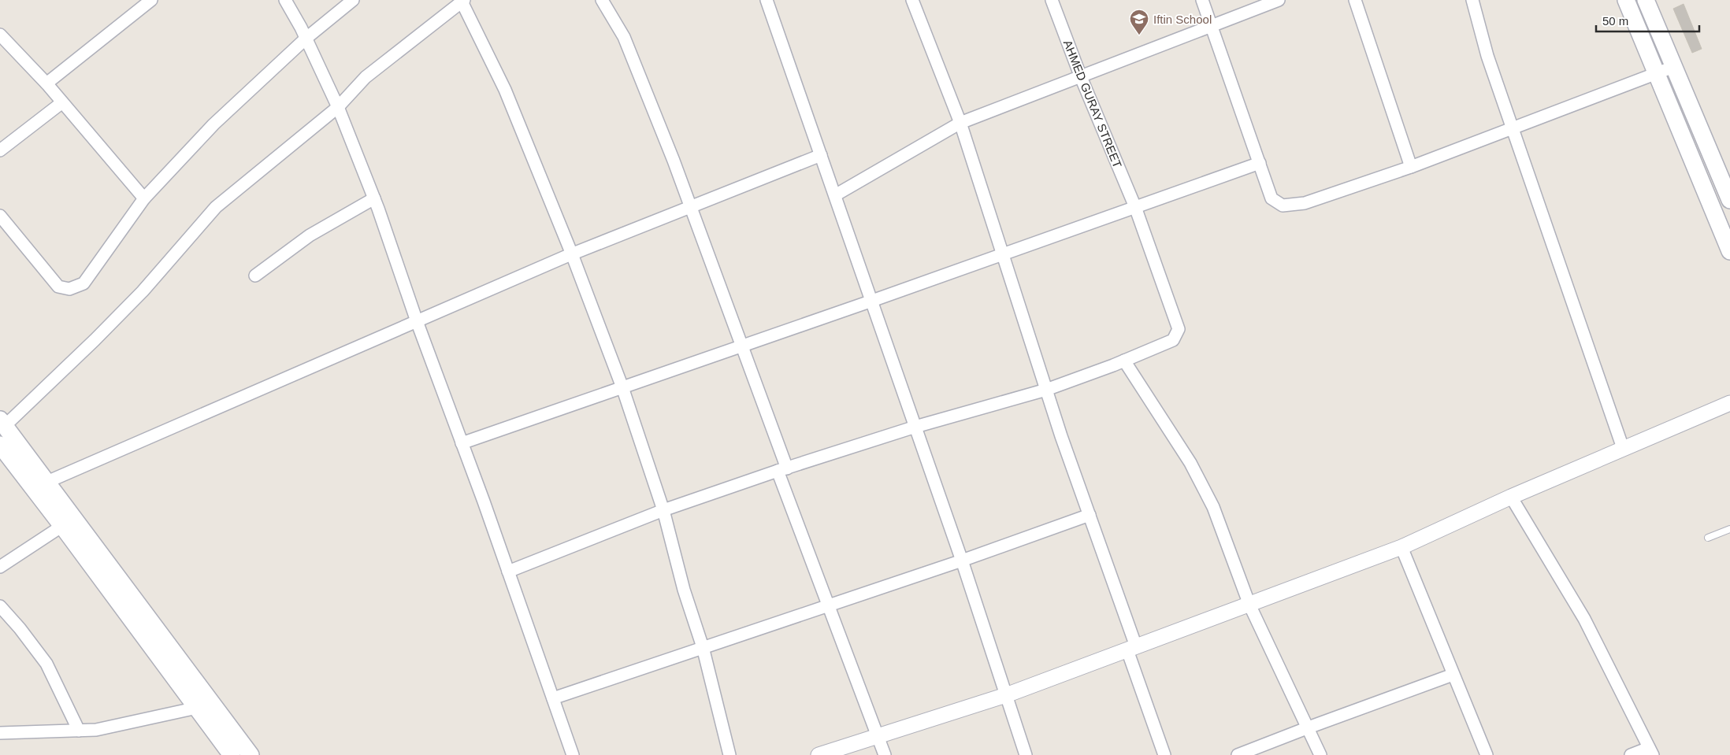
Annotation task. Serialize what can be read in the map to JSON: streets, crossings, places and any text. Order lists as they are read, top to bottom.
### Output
{
  "streets": {
    "street": ["AHMED GURAY STREET"]
  },
  "places": {
    "school or university": ["Iftin School"]
  },
  "scale_bar": "50 m"
}
